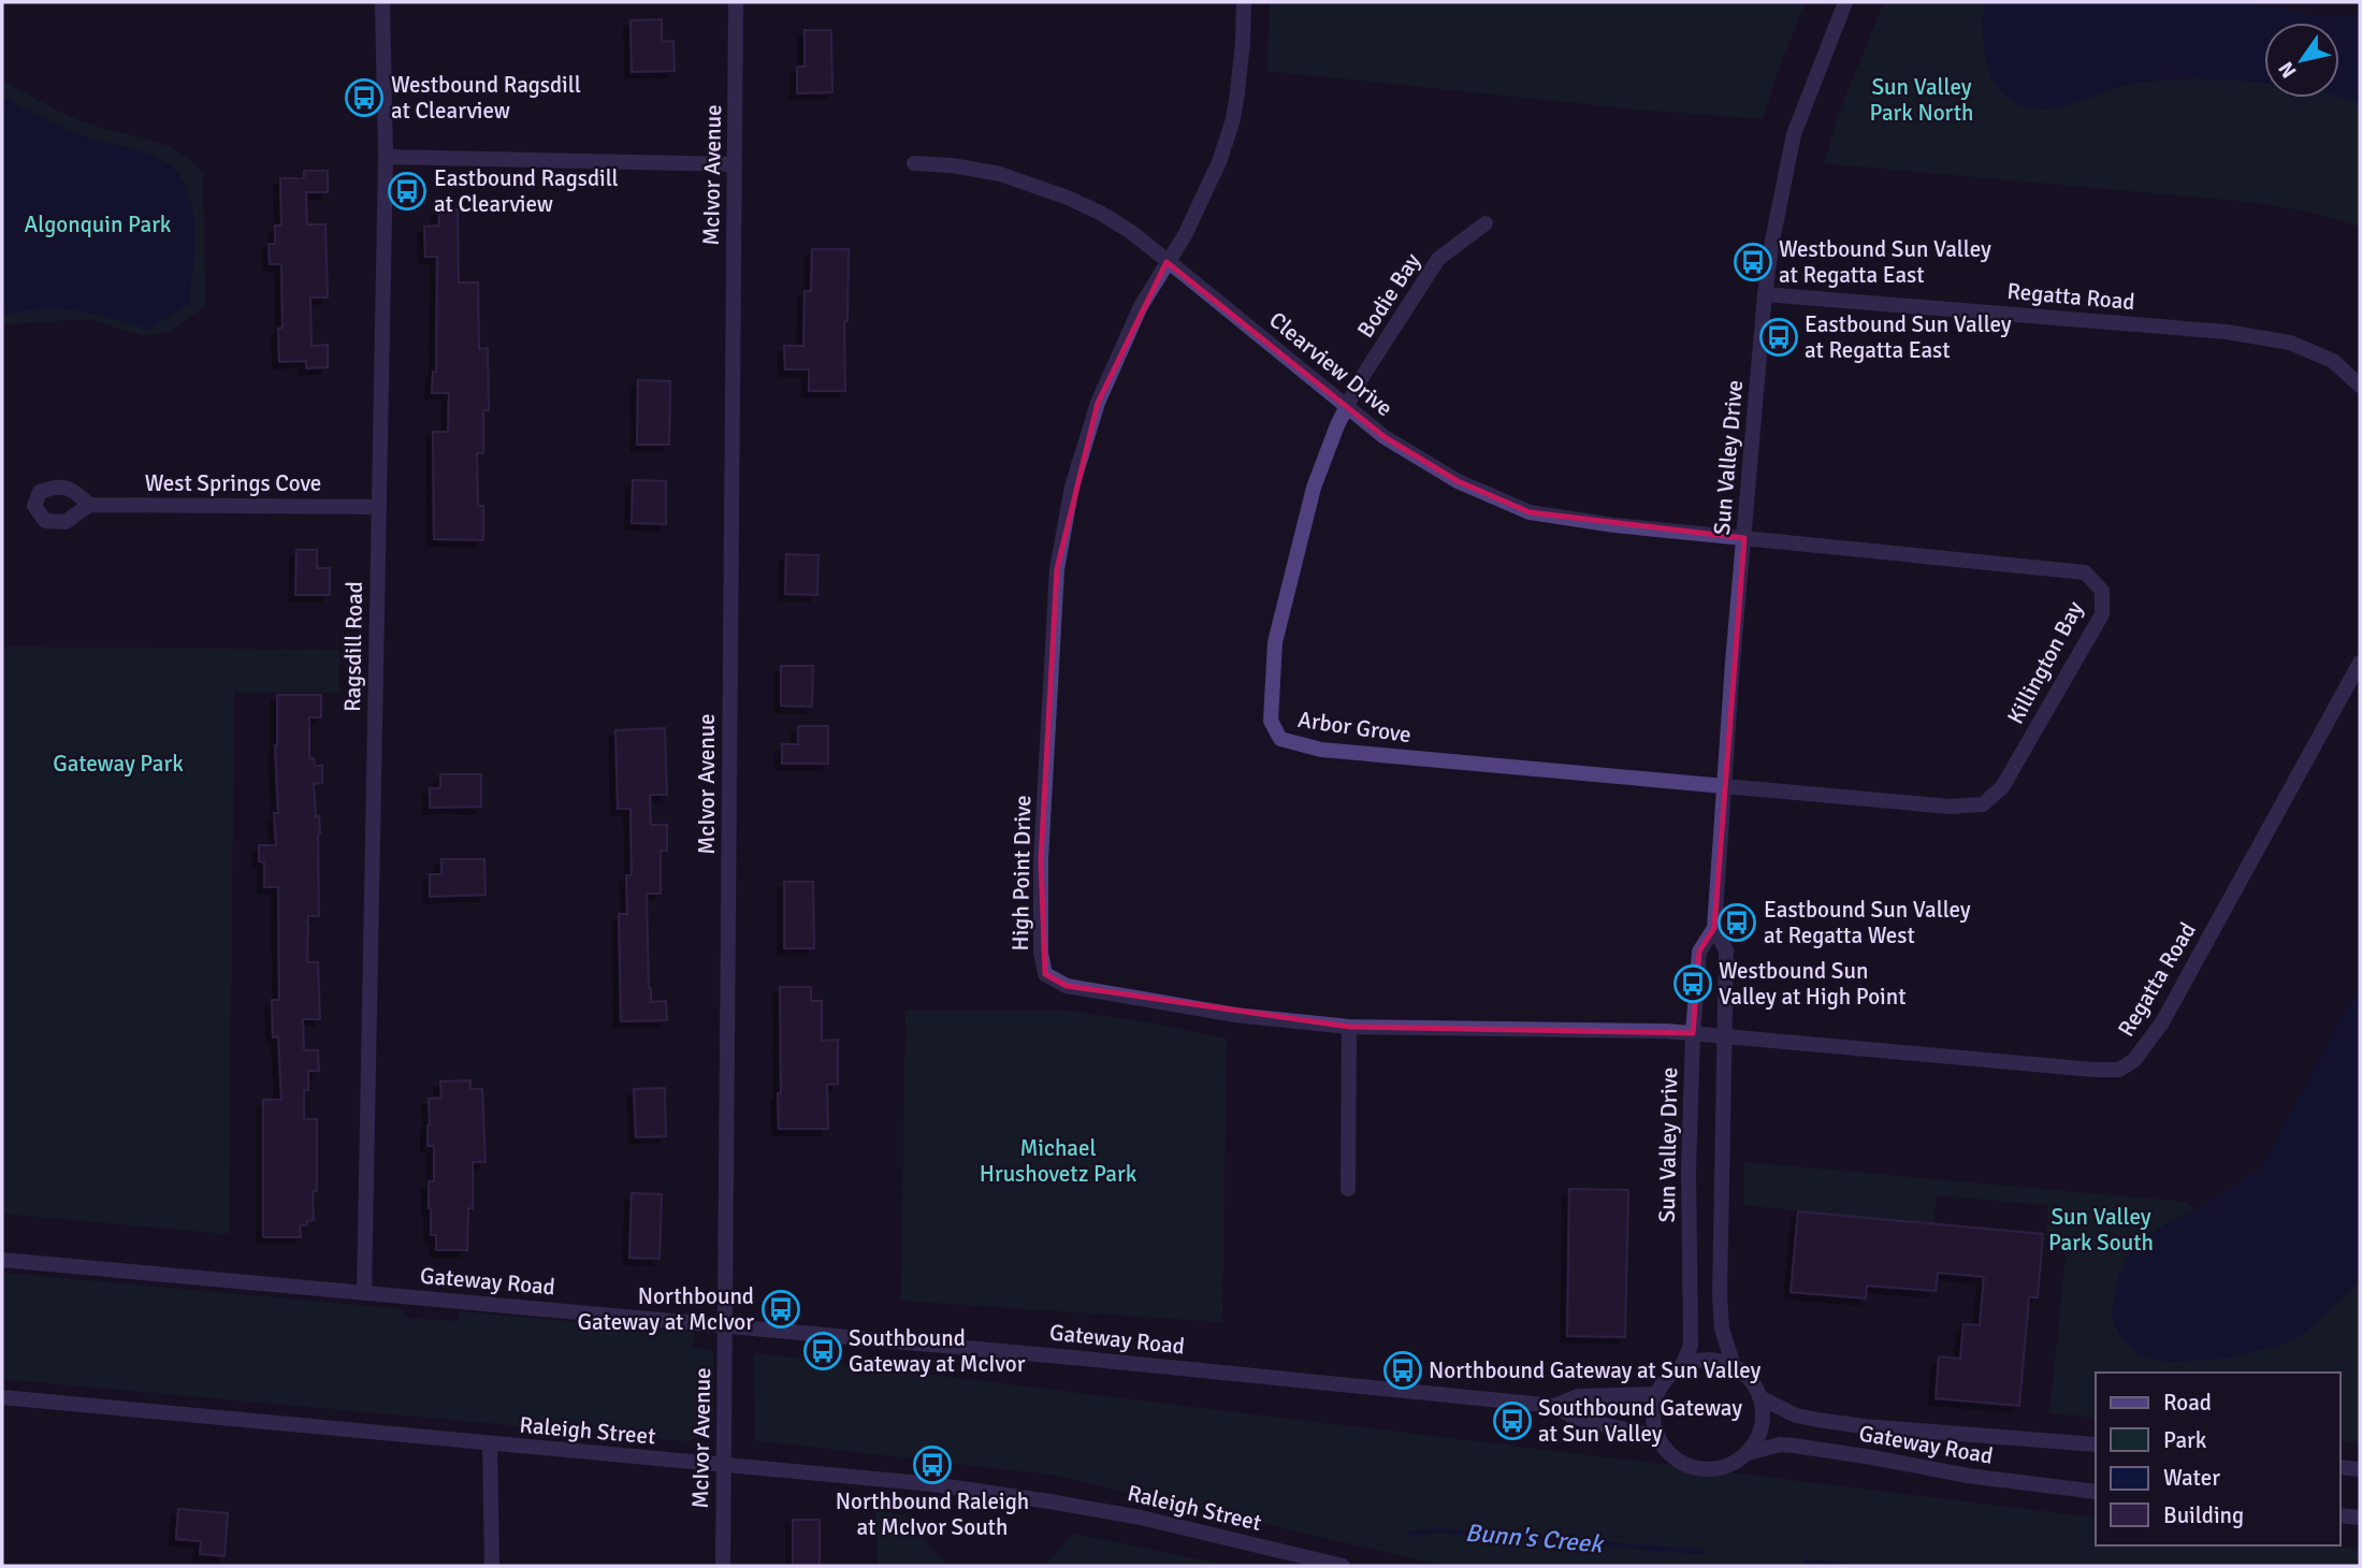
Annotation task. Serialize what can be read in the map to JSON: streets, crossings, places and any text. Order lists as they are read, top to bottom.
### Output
{
  "streets": {
    "street": [
      "McIvor Avenue",
      "Bodie Bay",
      "Regatta Road",
      "Clearview Drive",
      "Sun Valley Drive",
      "West Springs Cove",
      "Ragsdill Road",
      "Killington Bay",
      "Arbor Grove",
      "High Point Drive",
      "Gateway Road",
      "Raleigh Street"
    ]
  },
  "crossings": [
    ["McIvor Avenue", "Gateway Road"],
    ["McIvor Avenue", "Raleigh Street"],
    ["Bodie Bay", "Clearview Drive"],
    ["Bodie Bay", "Arbor Grove"],
    ["Regatta Road", "Sun Valley Drive"],
    ["Regatta Road", "High Point Drive"],
    ["Clearview Drive", "Sun Valley Drive"],
    ["Clearview Drive", "Killington Bay"],
    ["Clearview Drive", "Arbor Grove"],
    ["Clearview Drive", "High Point Drive"],
    ["Sun Valley Drive", "Killington Bay"],
    ["Sun Valley Drive", "Arbor Grove"],
    ["Sun Valley Drive", "High Point Drive"],
    ["Sun Valley Drive", "Gateway Road"],
    ["West Springs Cove", "Ragsdill Road"],
    ["Ragsdill Road", "Gateway Road"],
    ["Killington Bay", "Arbor Grove"]
  ],
  "water": ["Bunn's Creek"],
  "parks": [
    "Sun Valley Park North",
    "Algonquin Park",
    "Gateway Park",
    "Michael Hrushovetz Park",
    "Sun Valley Park South"
  ],
  "places": {
    "bus stop": [
      "Westbound Ragsdill at Clearview",
      "Eastbound Ragsdill at Clearview",
      "Westbound Sun Valley at Regatta East",
      "Eastbound Sun Valley at Regatta East",
      "Eastbound Sun Valley at Regatta West",
      "Westbound Sun Valley at High Point",
      "Northbound Gateway at McIvor",
      "Southbound Gateway at McIvor",
      "Northbound Gateway at Sun Valley",
      "Southbound Gateway at Sun Valley",
      "Northbound Raleigh at McIvor South"
    ]
  },
  "legend": [
    "Road",
    "Park",
    "Water",
    "Building"
  ],
  "north": "bottom left"
}
